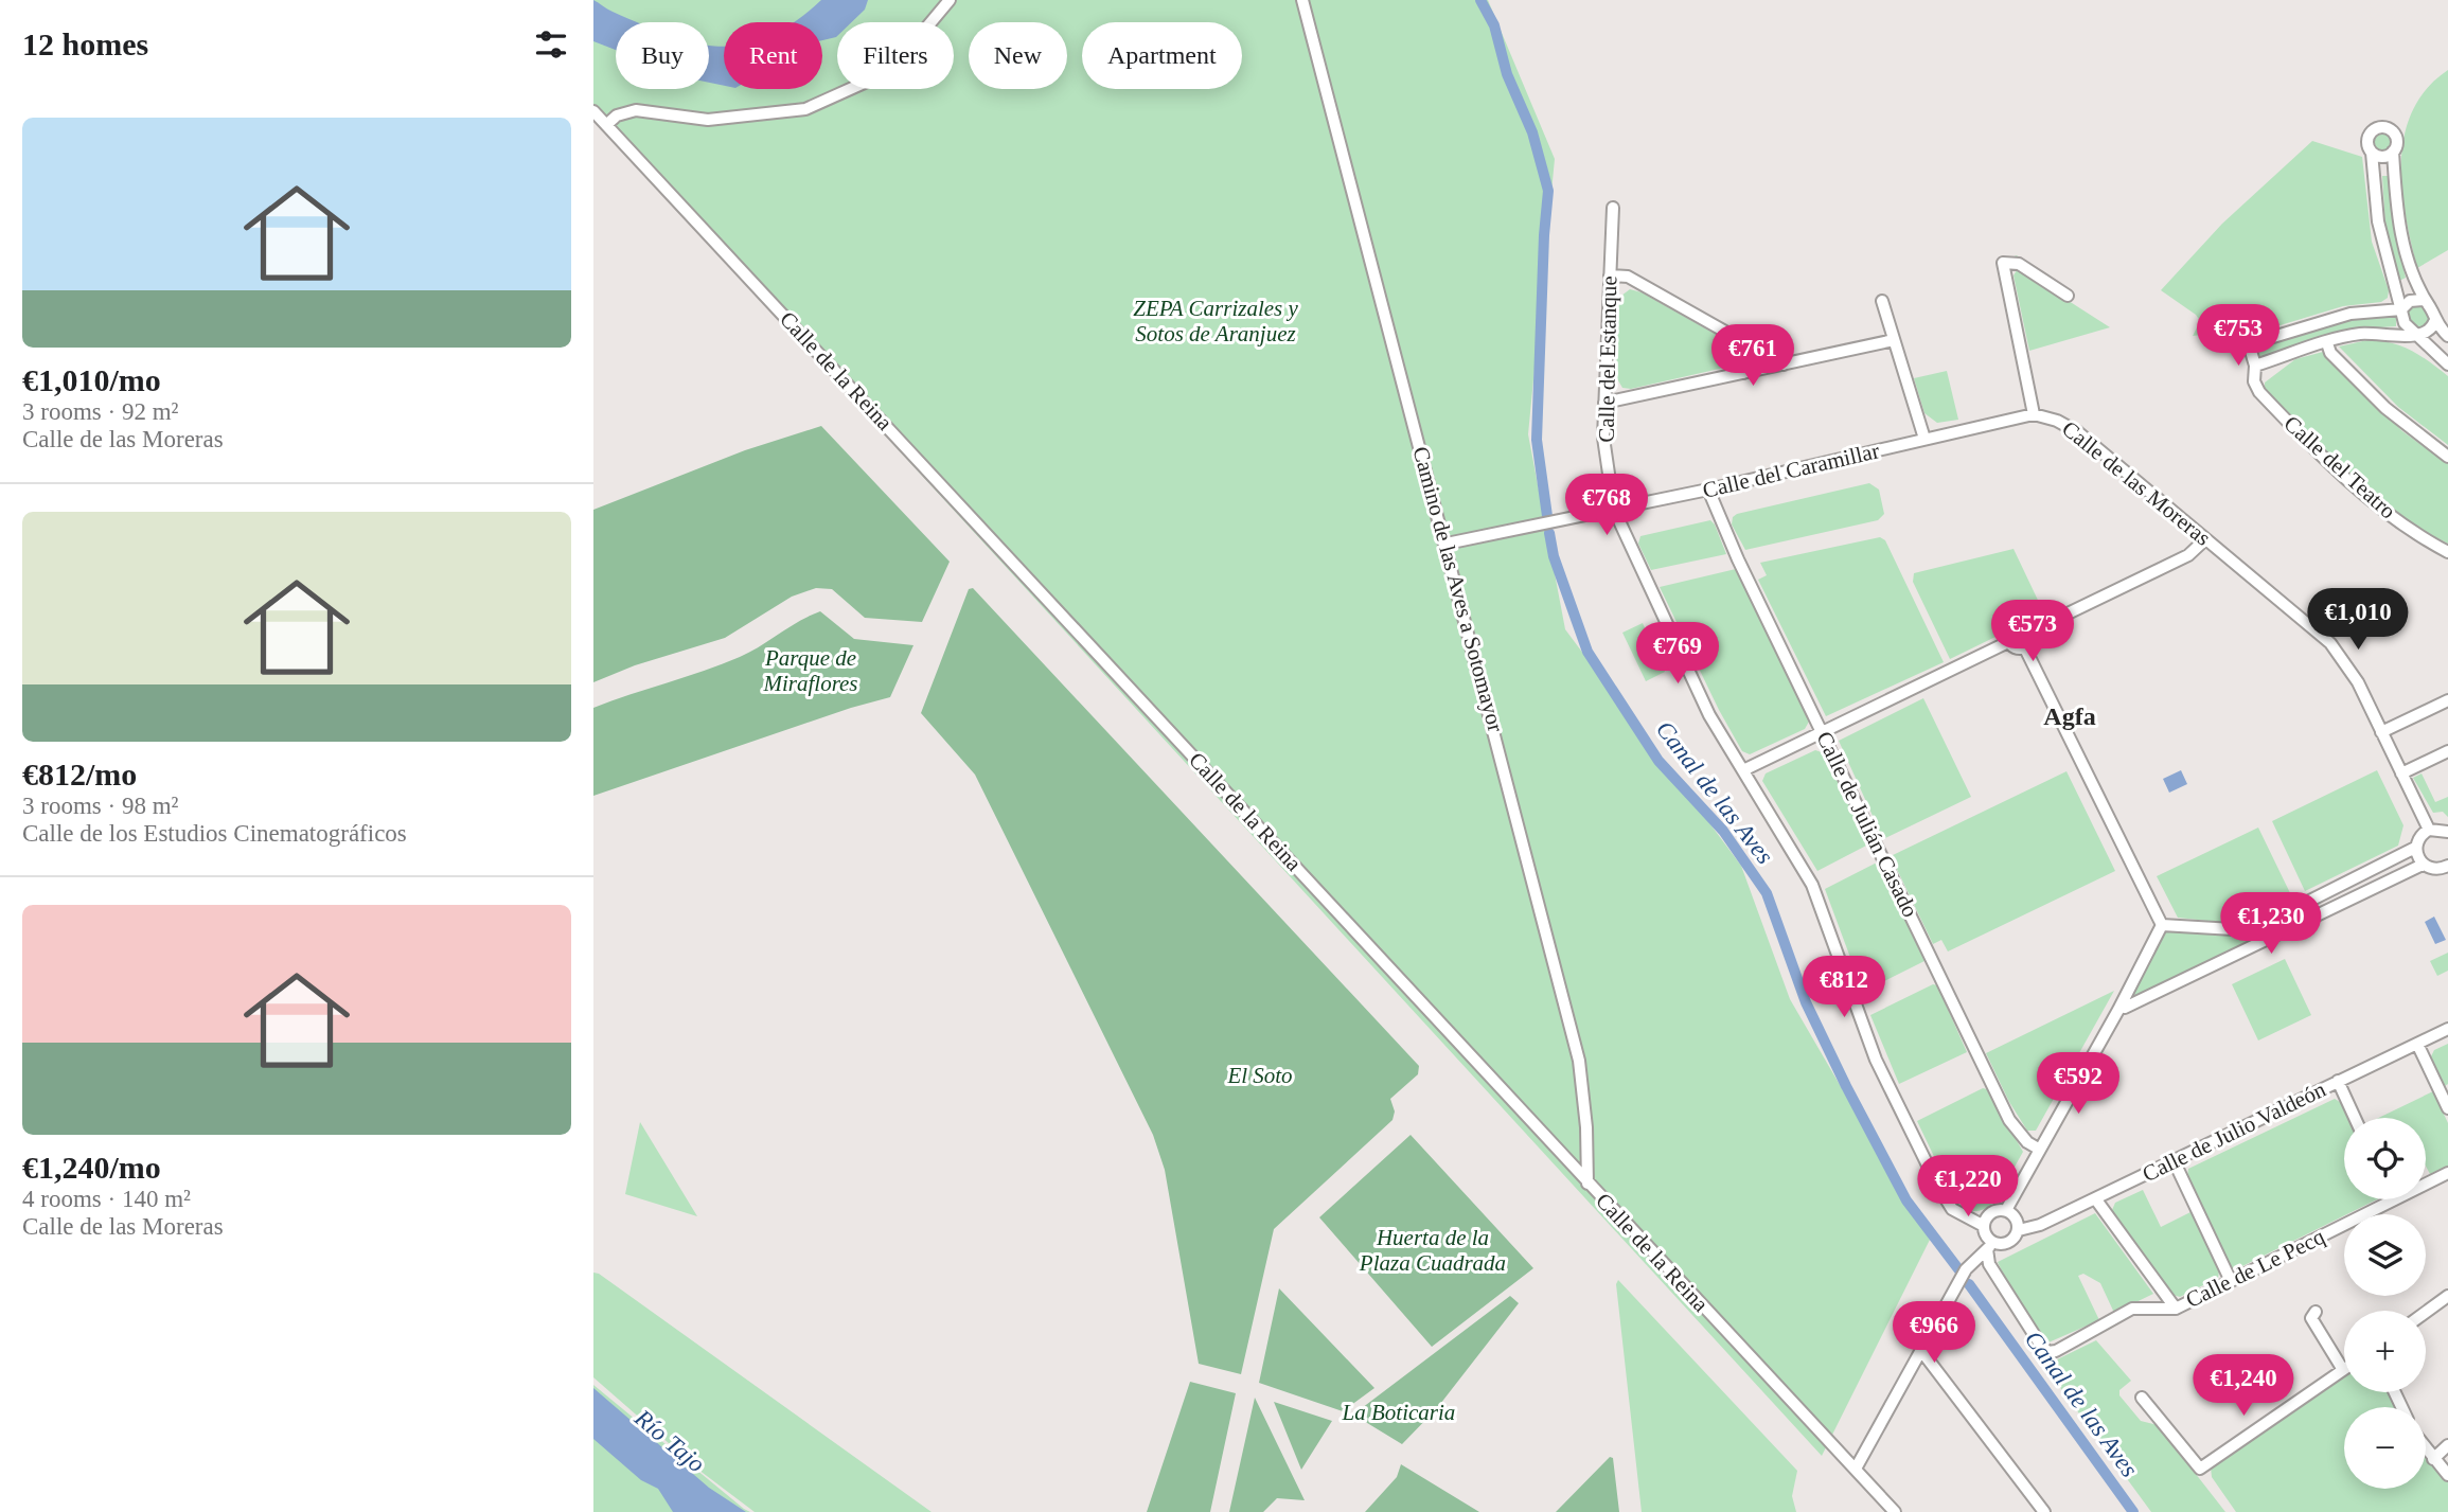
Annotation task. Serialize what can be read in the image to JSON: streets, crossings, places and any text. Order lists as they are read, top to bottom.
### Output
{
  "streets": {
    "street": [
      "Calle del Estanque",
      "Calle de la Reina",
      "Calle del Teatro",
      "Calle del Caramillar",
      "Calle de las Moreras",
      "Camino de las Aves a Sotomayor",
      "Calle de Julián Casado",
      "Calle de Julio Valdeón",
      "Calle de Le Pecq"
    ]
  },
  "crossings": [
    ["Calle del Estanque", "Calle del Caramillar"],
    ["Calle del Estanque", "Calle de Julio Valdeón"],
    ["Calle del Estanque", "Calle de Le Pecq"],
    ["Calle de la Reina", "Camino de las Aves a Sotomayor"],
    ["Calle del Caramillar", "Calle de las Moreras"],
    ["Calle del Caramillar", "Camino de las Aves a Sotomayor"],
    ["Calle del Caramillar", "Calle de Julián Casado"],
    ["Calle de Julio Valdeón", "Calle de Le Pecq"]
  ],
  "districts": ["Agfa"],
  "water": ["Canal de las Aves", "Río Tajo"],
  "parks": [
    "ZEPA Carrizales y Sotos de Aranjuez",
    "Parque de Miraflores",
    "El Soto",
    "Huerta de la Plaza Cuadrada",
    "La Boticaria"
  ],
  "page": {
    "heading": "12 homes",
    "chip": [
      "Buy",
      "Rent",
      "Filters",
      "New",
      "Apartment"
    ],
    "list": [
      {
        "name": "€1,010/mo",
        "note": "3 rooms · 92 m² · Calle de las Moreras"
      },
      {
        "name": "€812/mo",
        "note": "3 rooms · 98 m² · Calle de los Estudios Cinematográficos"
      },
      {
        "name": "€1,240/mo",
        "note": "4 rooms · 140 m² · Calle de las Moreras"
      }
    ],
    "price": [
      "€753",
      "€761",
      "€768",
      "€1,010",
      "€573",
      "€769",
      "€1,230",
      "€812",
      "€592",
      "€1,220",
      "€966",
      "€1,240"
    ],
    "map_buttons": ["+", "−"]
  }
}
